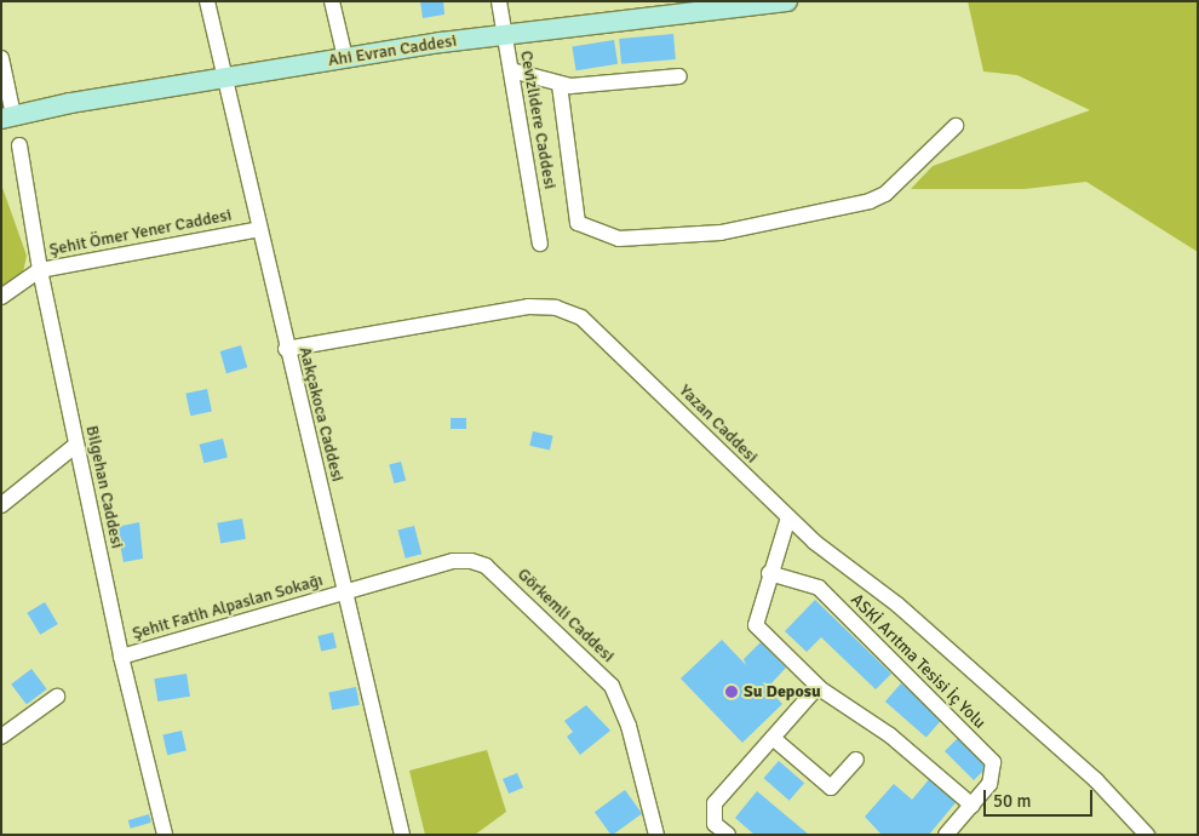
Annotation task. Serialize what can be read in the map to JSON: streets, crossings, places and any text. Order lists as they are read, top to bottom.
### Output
{
  "streets": {
    "main road": ["Ahi Evran Caddesi"],
    "street": [
      "Cevizlidere Caddesi",
      "Şehit Ömer Yener Caddesi",
      "Aakçakoca Caddesi",
      "Yazan Caddesi",
      "Bilgehan Caddesi",
      "Şehit Fatih Alpaslan Sokağı",
      "Görkemli Caddesi",
      "ASKİ Arıtma Tesisi İç Yolu"
    ]
  },
  "crossings": [
    ["Ahi Evran Caddesi", "Cevizlidere Caddesi"],
    ["Ahi Evran Caddesi", "Aakçakoca Caddesi"],
    ["Şehit Ömer Yener Caddesi", "Aakçakoca Caddesi"],
    ["Şehit Ömer Yener Caddesi", "Bilgehan Caddesi"],
    ["Aakçakoca Caddesi", "Yazan Caddesi"],
    ["Aakçakoca Caddesi", "Şehit Fatih Alpaslan Sokağı"],
    ["Aakçakoca Caddesi", "Görkemli Caddesi"],
    ["Bilgehan Caddesi", "Şehit Fatih Alpaslan Sokağı"],
    ["Şehit Fatih Alpaslan Sokağı", "Görkemli Caddesi"]
  ],
  "places": ["Su Deposu"],
  "scale_bar": "50 m"
}
